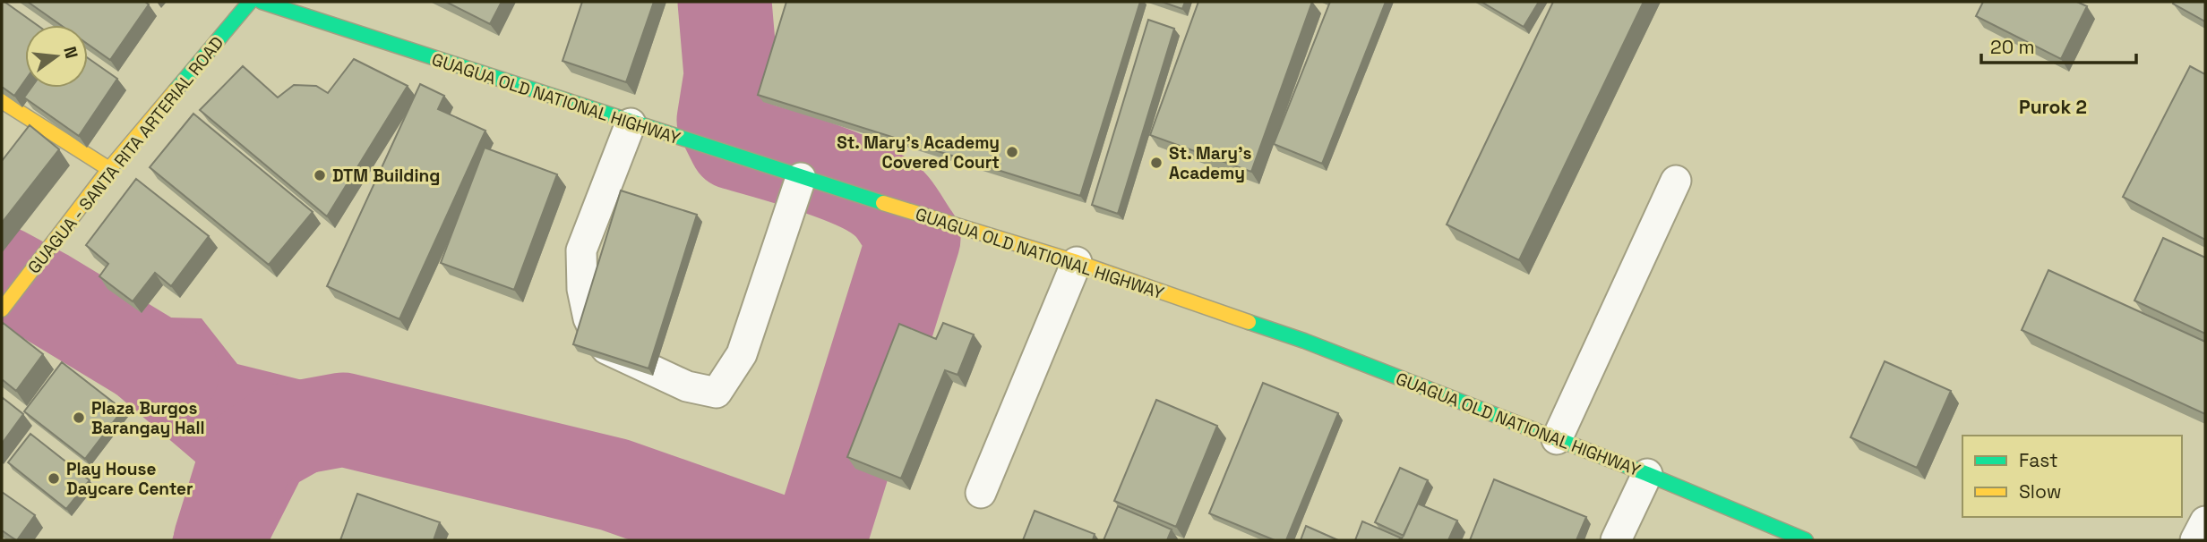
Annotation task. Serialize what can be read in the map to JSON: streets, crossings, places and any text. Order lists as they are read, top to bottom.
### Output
{
  "streets": {
    "main road": ["GUAGUA OLD NATIONAL HIGHWAY", "GUAGUA - SANTA RITA ARTERIAL ROAD"]
  },
  "districts": ["Purok 2"],
  "places": [
    "St. Mary's Academy Covered Court",
    "St. Mary's Academy",
    "DTM Building",
    "Plaza Burgos Barangay Hall",
    "Play House Daycare Center"
  ],
  "legend": ["Fast", "Slow"],
  "scale_bar": "20 m",
  "north": "right"
}
